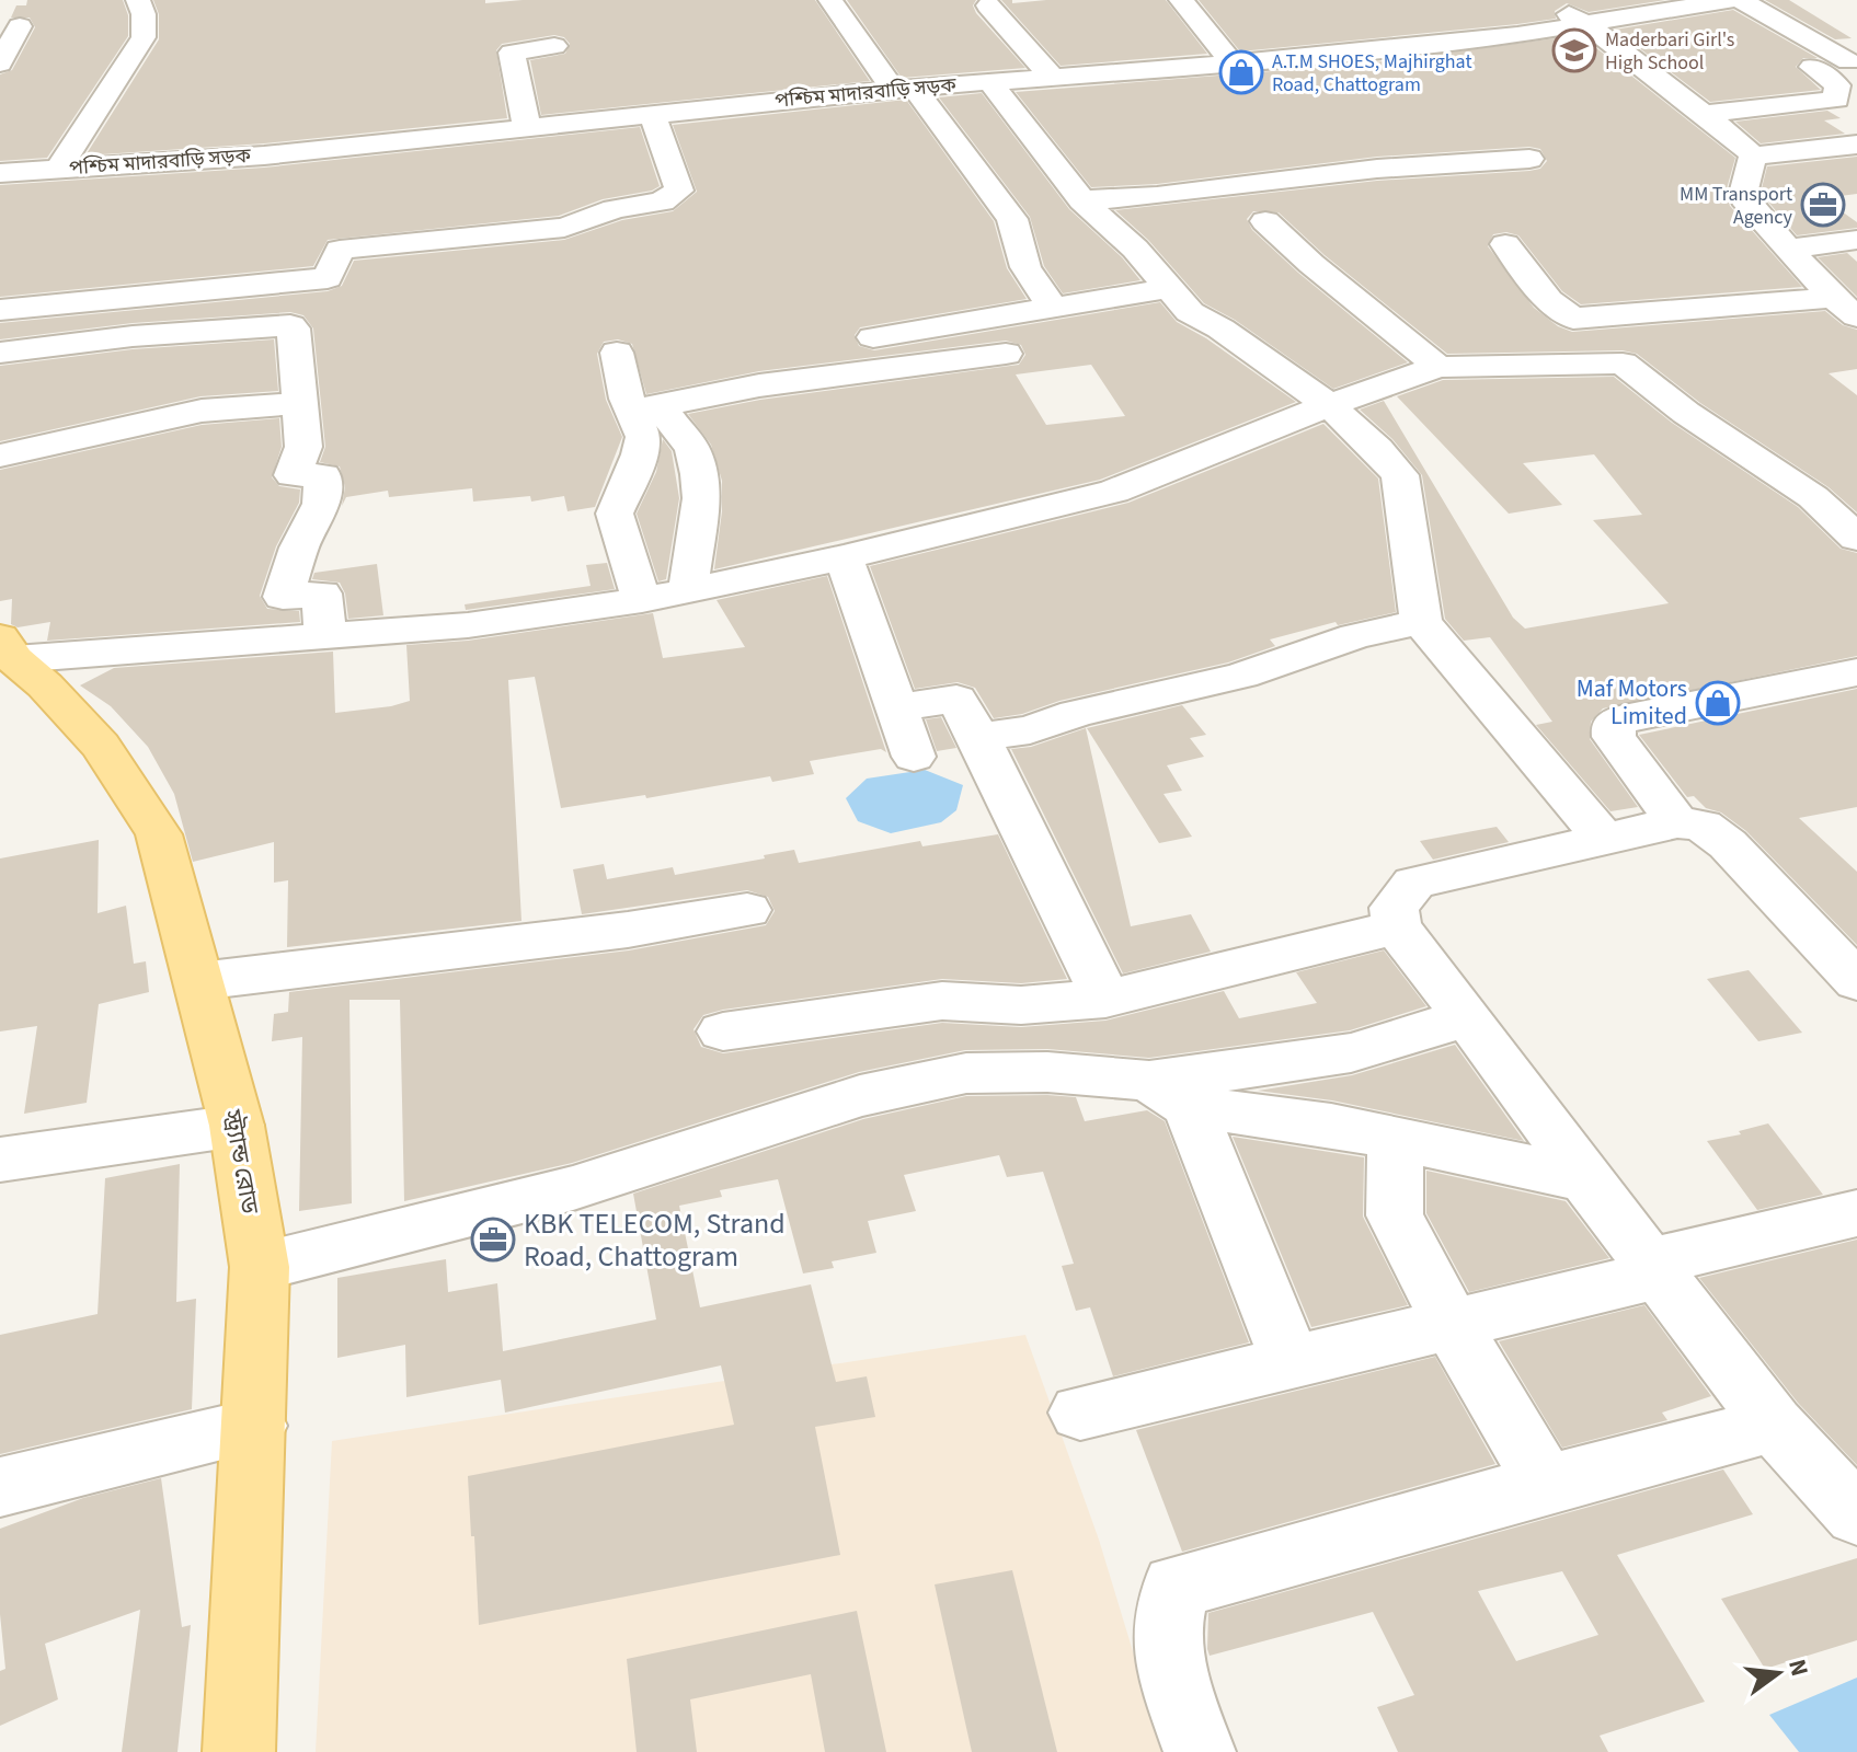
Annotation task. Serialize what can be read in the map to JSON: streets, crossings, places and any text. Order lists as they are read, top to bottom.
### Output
{
  "streets": {
    "main road": ["স্ট্র্যান্ড রোড"],
    "street": ["পশ্চিম মাদারবাড়ি সড়ক"]
  },
  "places": {
    "school or university": ["Maderbari Girl's High School"],
    "shop": ["A.T.M SHOES, Majhirghat Road, Chattogram", "Maf Motors Limited"],
    "office": ["MM Transport Agency", "KBK TELECOM, Strand Road, Chattogram"]
  },
  "north": "right"
}
